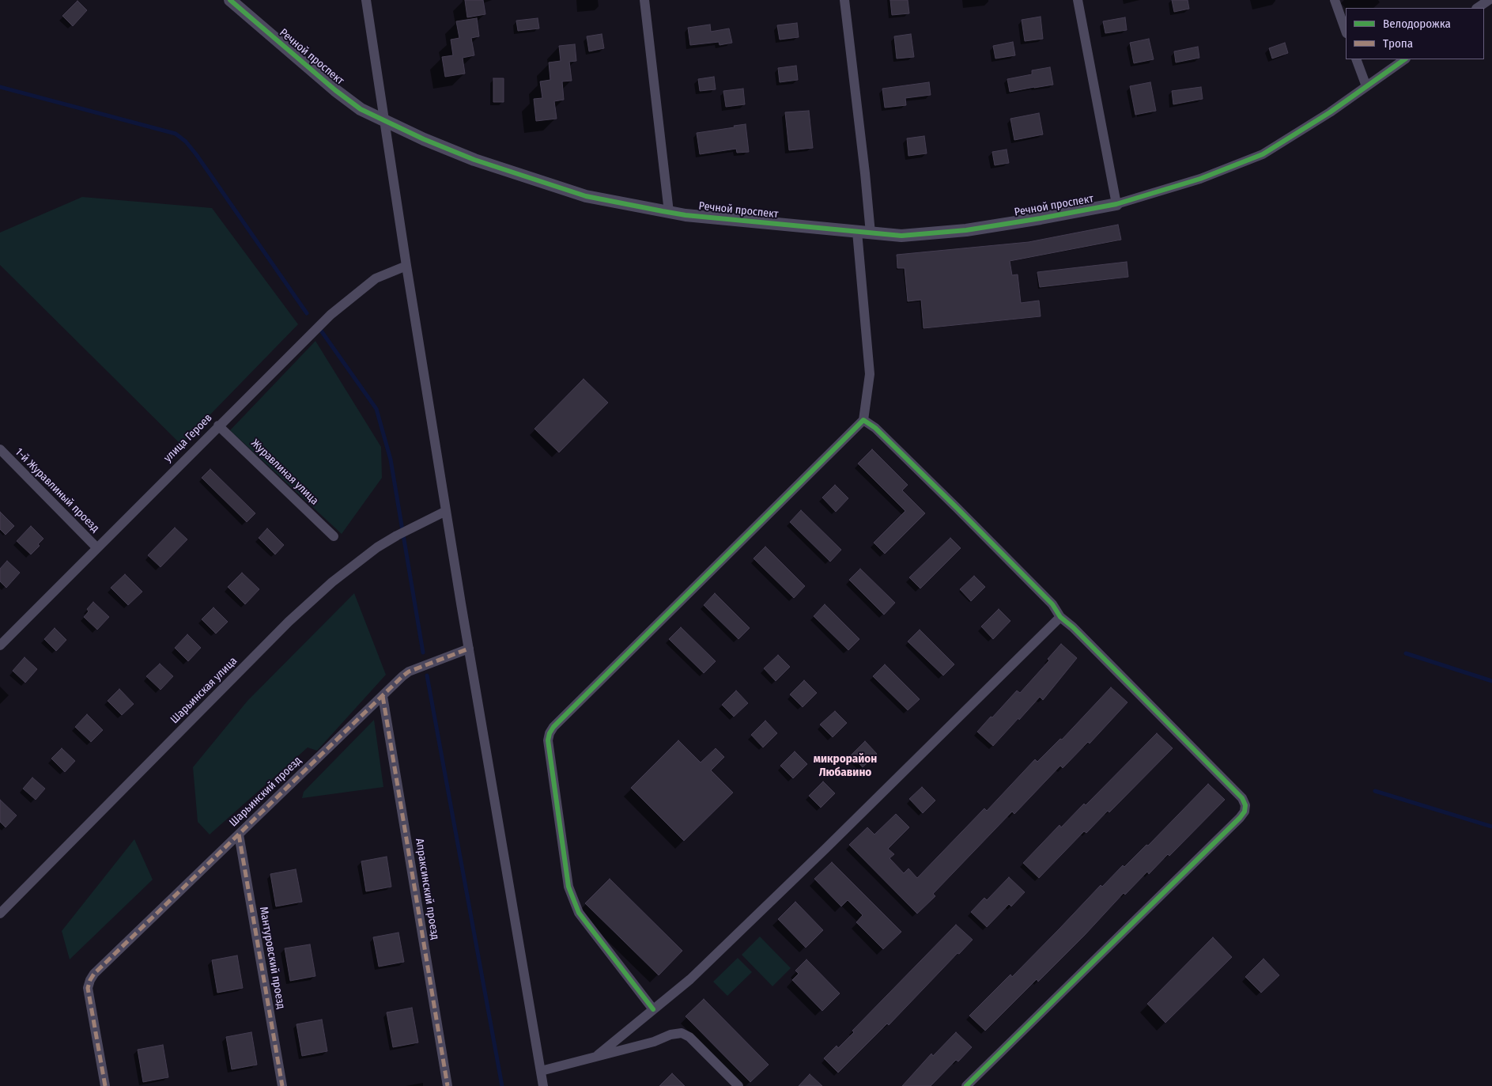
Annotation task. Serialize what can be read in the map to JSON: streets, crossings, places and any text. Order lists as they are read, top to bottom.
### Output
{
  "streets": {
    "street": [
      "Речной проспект",
      "улица Героев",
      "Журавлиная улица",
      "1-й Журавлиный проезд",
      "Шарьинская улица",
      "Шарьинский проезд",
      "Апраксинский проезд",
      "Мантуровский проезд"
    ]
  },
  "crossings": [
    ["улица Героев", "Журавлиная улица"],
    ["улица Героев", "1-й Журавлиный проезд"],
    ["Шарьинский проезд", "Апраксинский проезд"],
    ["Шарьинский проезд", "Мантуровский проезд"]
  ],
  "districts": ["микрорайон Любавино"],
  "legend": ["Велодорожка", "Тропа"]
}
